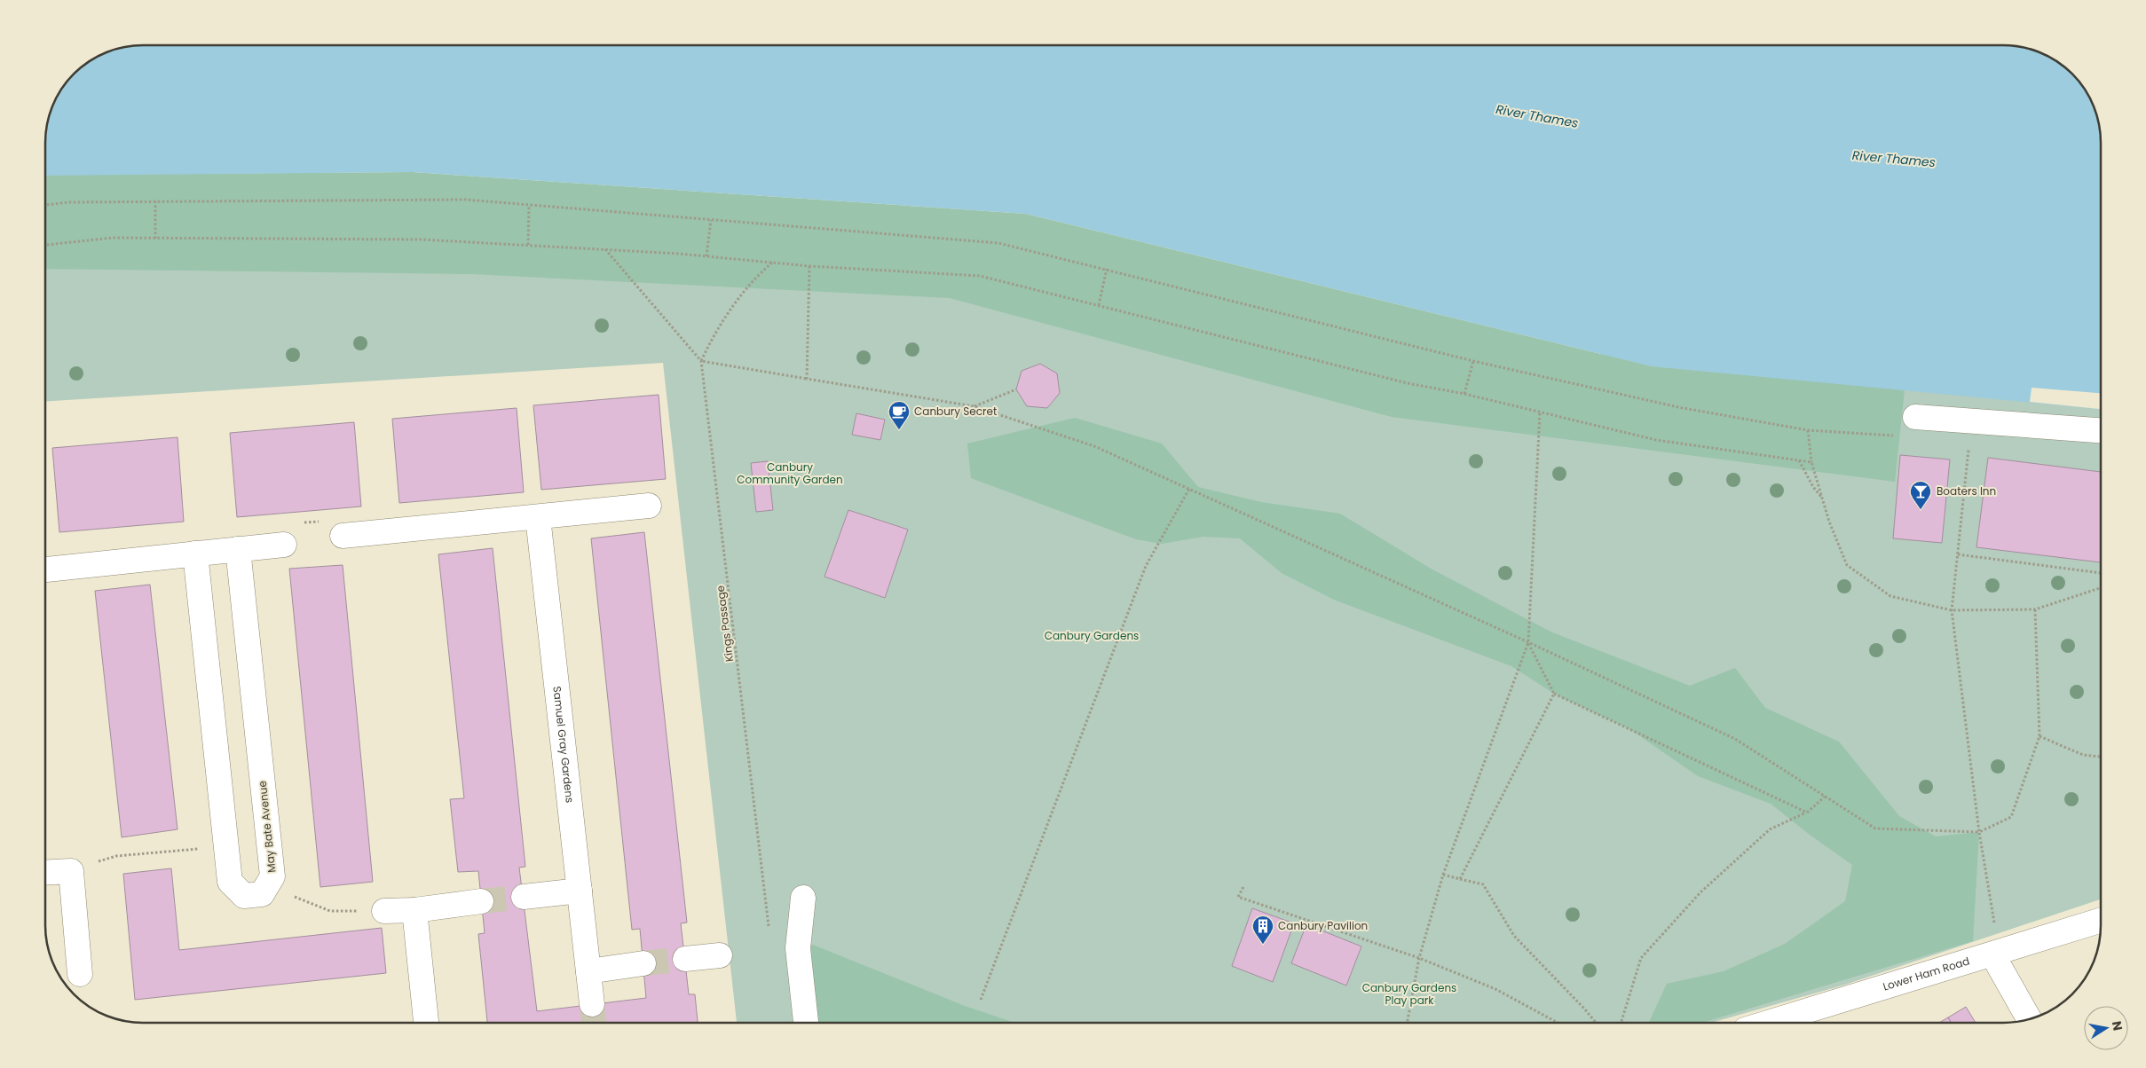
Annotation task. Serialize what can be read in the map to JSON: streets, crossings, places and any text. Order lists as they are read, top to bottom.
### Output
{
  "streets": {
    "street": ["Samuel Gray Gardens", "May Bate Avenue", "Lower Ham Road"],
    "path": ["Kings Passage"]
  },
  "water": ["River Thames"],
  "parks": ["Canbury Community Garden", "Canbury Gardens", "Canbury Gardens Play park"],
  "places": {
    "cafe": ["Canbury Secret"],
    "bar": ["Boaters Inn"],
    "building": ["Canbury Pavilion"]
  },
  "north": "right"
}
